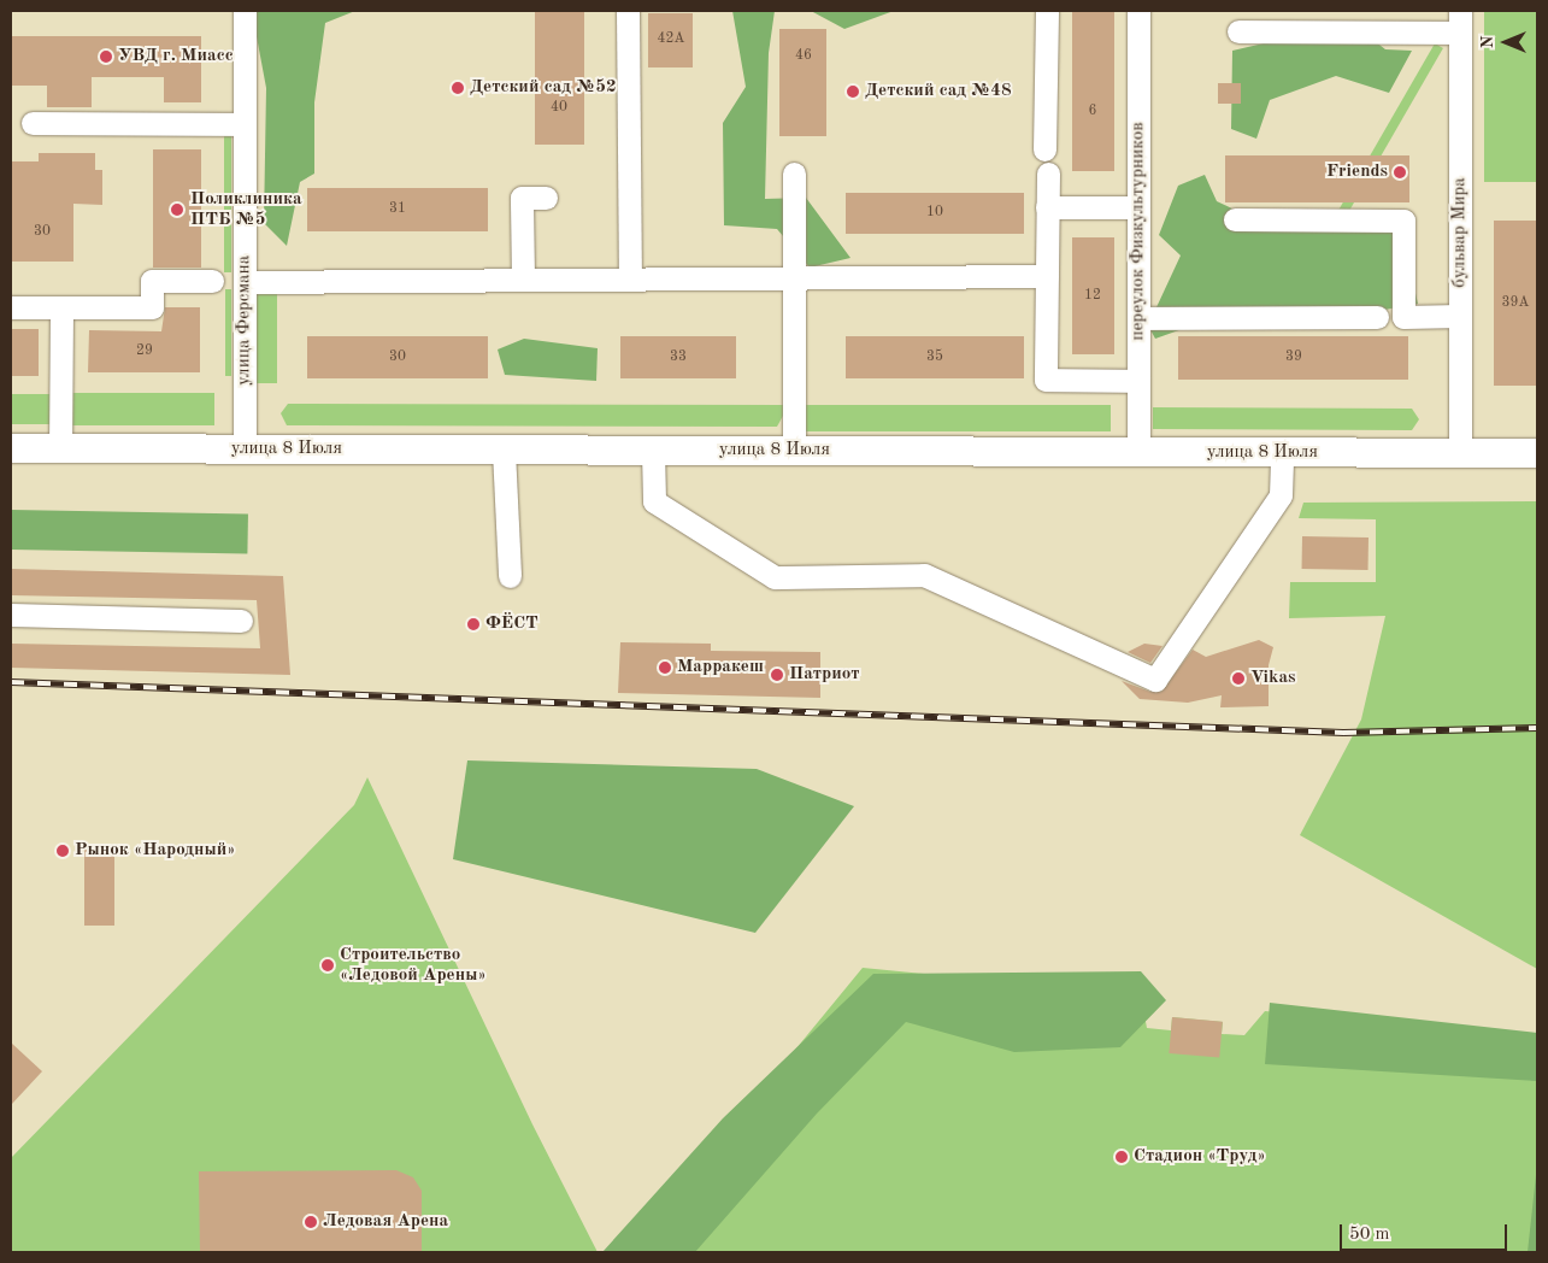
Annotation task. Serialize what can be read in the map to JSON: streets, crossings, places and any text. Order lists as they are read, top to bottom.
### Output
{
  "streets": {
    "main road": ["улица 8 Июля"],
    "street": ["переулок Физкультурников", "бульвар Мира", "улица Ферсмана"]
  },
  "crossings": [
    ["переулок Физкультурников", "улица 8 Июля"],
    ["бульвар Мира", "улица 8 Июля"],
    ["улица Ферсмана", "улица 8 Июля"]
  ],
  "places": [
    "УВД г. Миасс",
    "Детский сад №52",
    "Детский сад №48",
    "Friends",
    "Поликлиника ПТБ №5",
    "ФЁСТ",
    "Марракеш",
    "Патриот",
    "Vikas",
    "Рынок «Народный»",
    "Строительство «Ледовой Арены»",
    "Стадион «Труд»",
    "Ледовая Арена"
  ],
  "house_numbers": [
    "42А",
    "46",
    "40",
    "6",
    "31",
    "10",
    "30",
    "12",
    "39А",
    "29",
    "30",
    "33",
    "35",
    "39"
  ],
  "scale_bar": "50 m",
  "north": "left"
}
